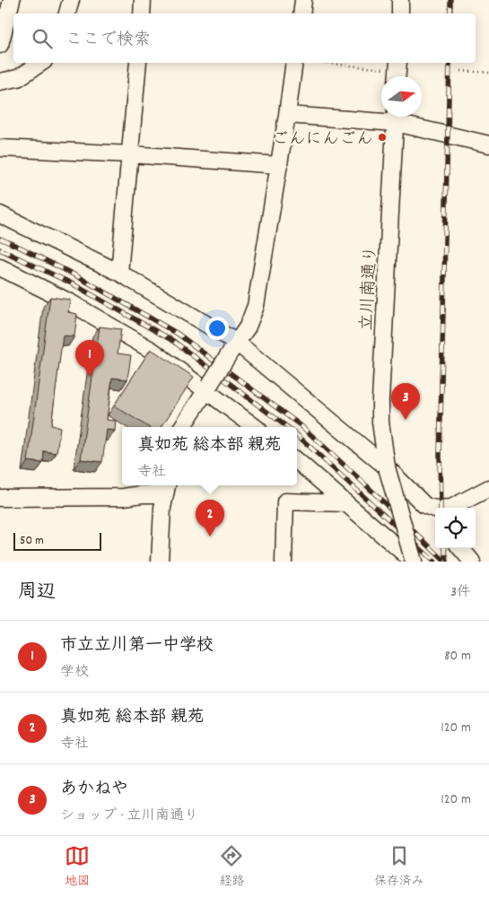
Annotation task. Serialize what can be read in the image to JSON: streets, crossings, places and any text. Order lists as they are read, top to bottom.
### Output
{
  "streets": {
    "street": ["立川南通り"]
  },
  "places": ["ごんにんごん"],
  "scale_bar": "50 m",
  "north": "right",
  "page": {
    "search": "ここで検索",
    "pins": ["1", "3", "2"],
    "popup": ["真如苑 総本部 親苑", "寺社"],
    "scale": "50 m",
    "heading": ["周辺", "3件"],
    "list": [
      {
        "mark": "1",
        "name": "市立立川第一中学校",
        "note": "学校",
        "value": "80 m"
      },
      {
        "mark": "2",
        "name": "真如苑 総本部 親苑",
        "note": "寺社",
        "value": "120 m"
      },
      {
        "mark": "3",
        "name": "あかねや",
        "note": "ショップ · 立川南通り",
        "value": "120 m"
      }
    ],
    "nav": ["地図", "経路", "保存済み"]
  }
}
